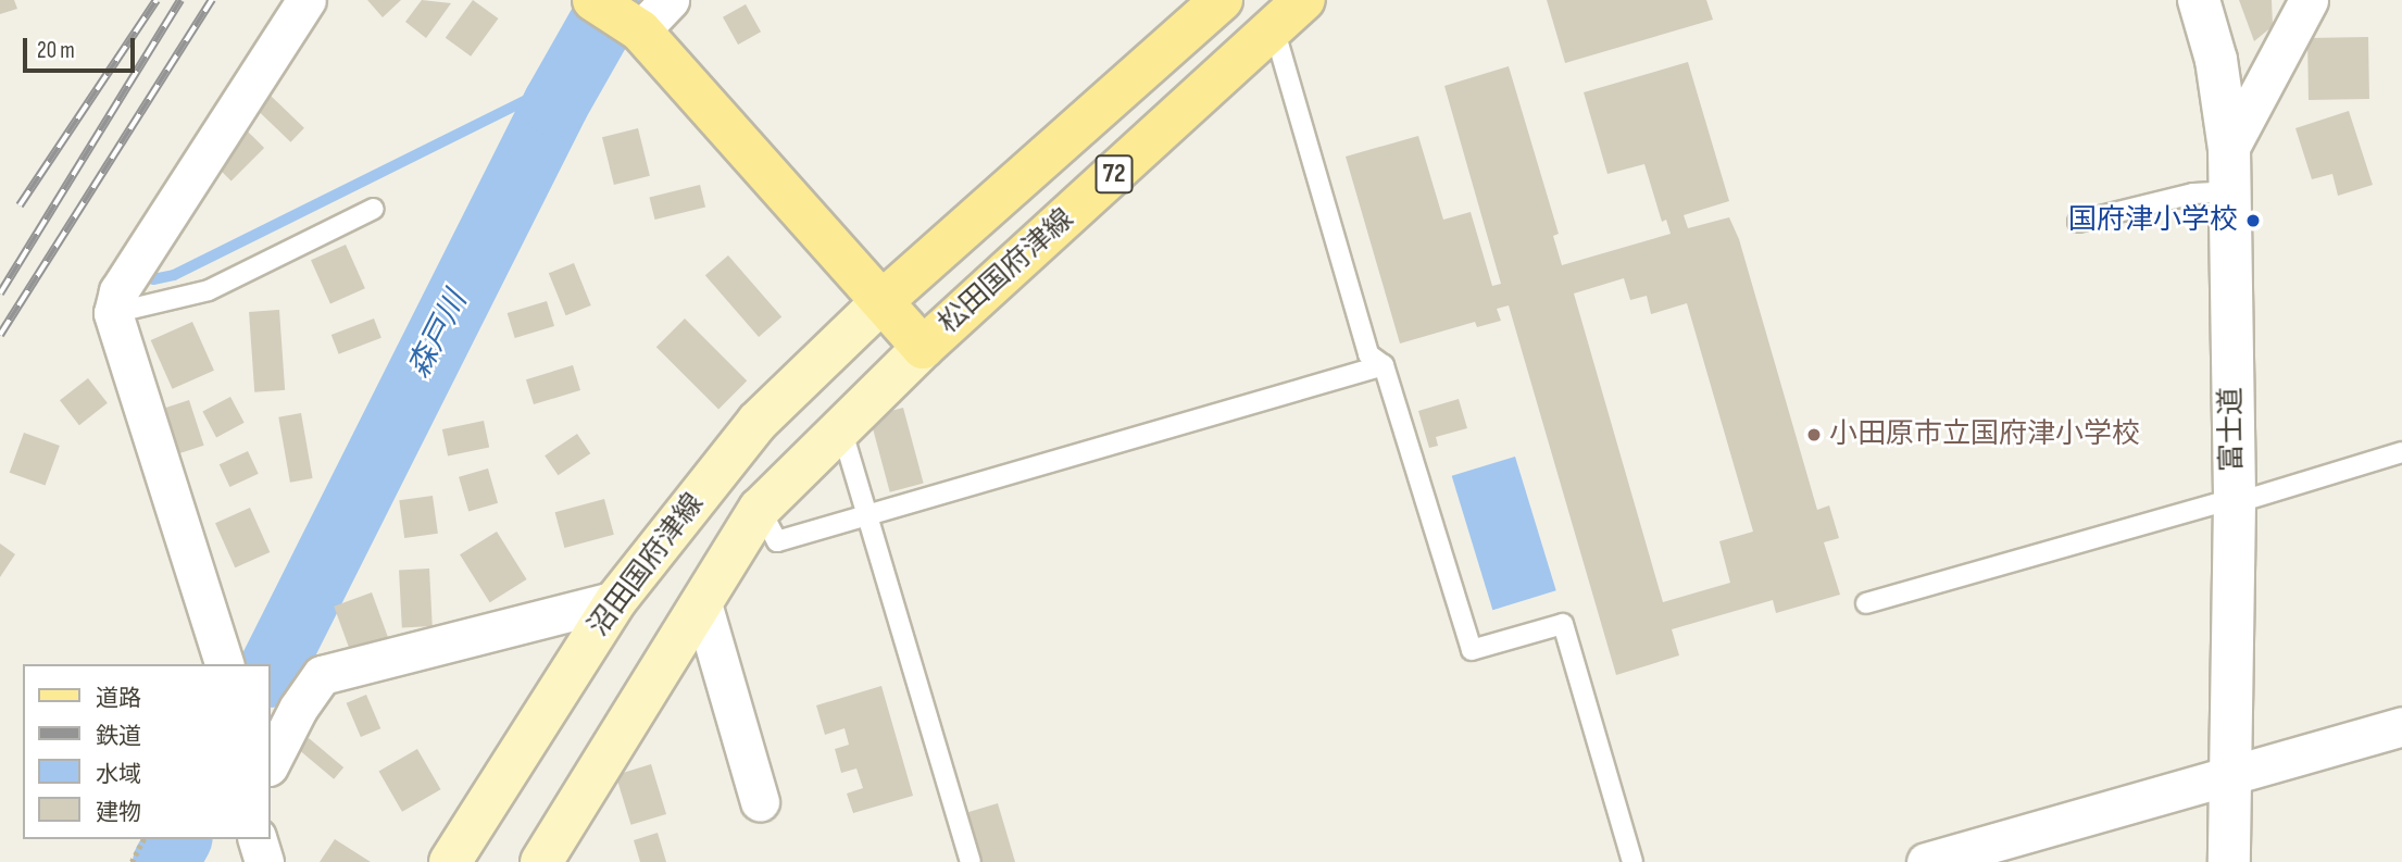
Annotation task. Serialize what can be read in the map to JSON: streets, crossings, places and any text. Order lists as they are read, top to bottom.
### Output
{
  "streets": {
    "main road": ["72", "松田国府津線", "沼田国府津線"],
    "street": ["富士道"]
  },
  "crossings": [
    ["松田国府津線", "沼田国府津線"]
  ],
  "water": ["森戸川"],
  "places": ["国府津小学校", "小田原市立国府津小学校"],
  "legend": [
    "道路",
    "鉄道",
    "水域",
    "建物"
  ],
  "scale_bar": "20 m"
}
